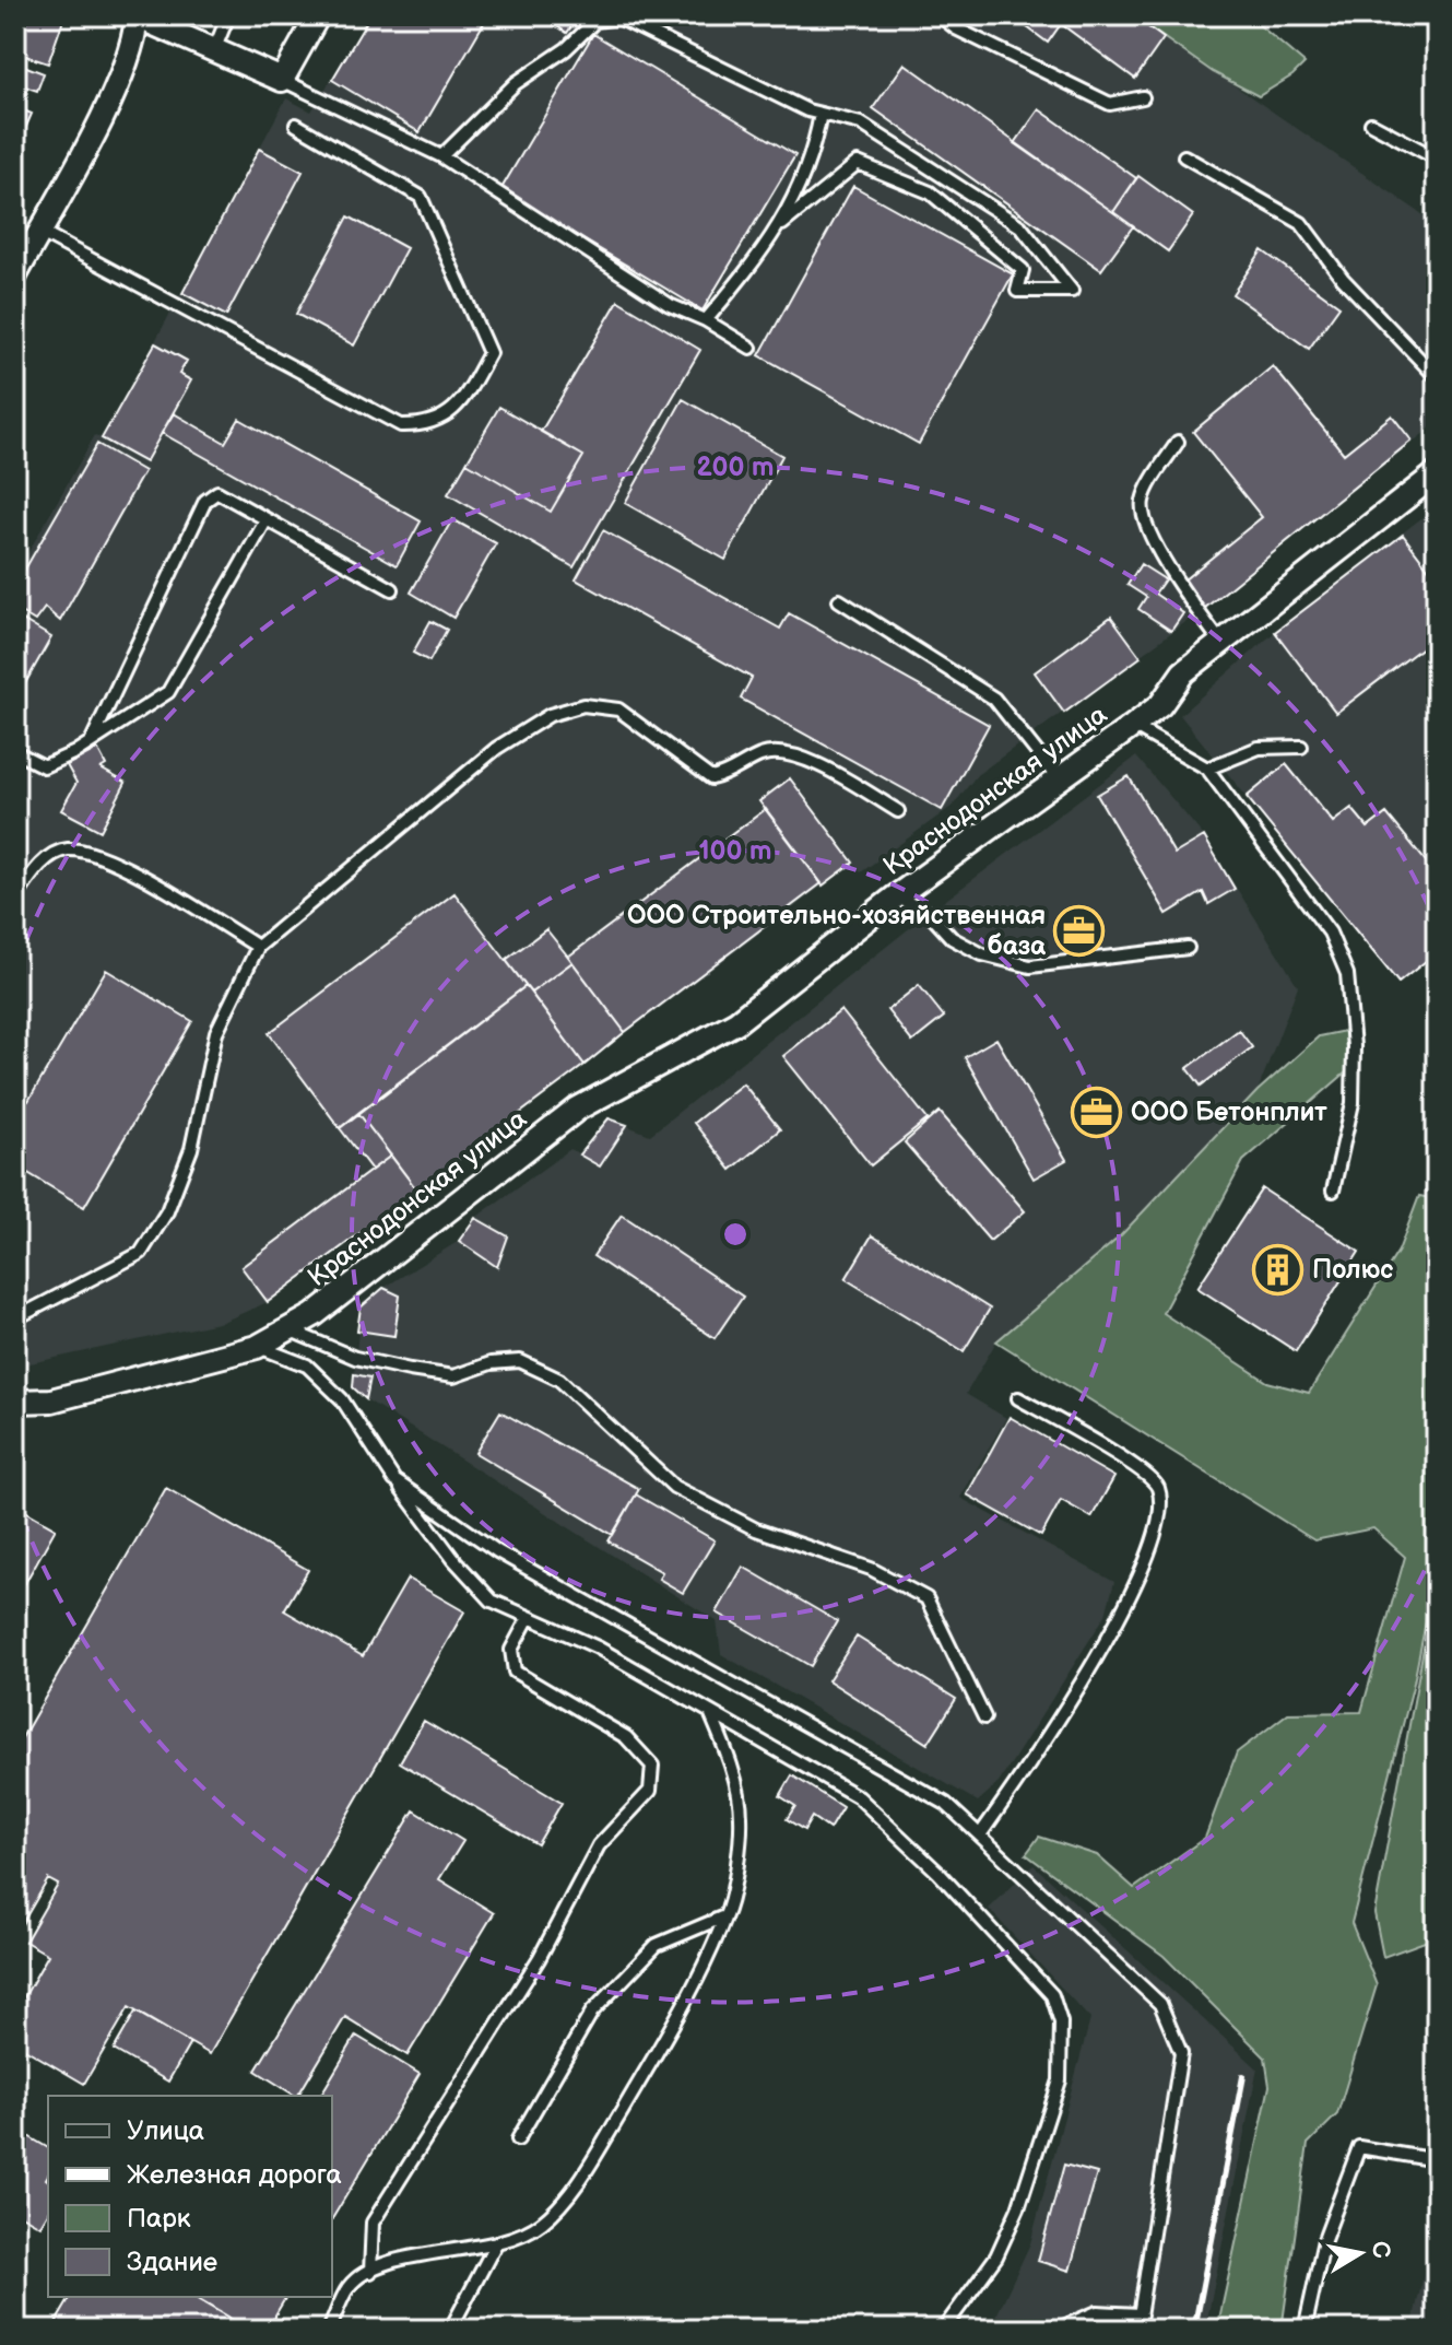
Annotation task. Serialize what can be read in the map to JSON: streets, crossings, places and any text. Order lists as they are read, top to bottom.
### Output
{
  "streets": {
    "street": ["Краснодонская улица"]
  },
  "places": {
    "office": ["ООО Строительно-хозяйственная база", "ООО Бетонплит"],
    "building": ["Полюс"]
  },
  "legend": [
    "Улица",
    "Железная дорога",
    "Парк",
    "Здание"
  ],
  "north": "right",
  "rings": ["200 m", "100 m"]
}
